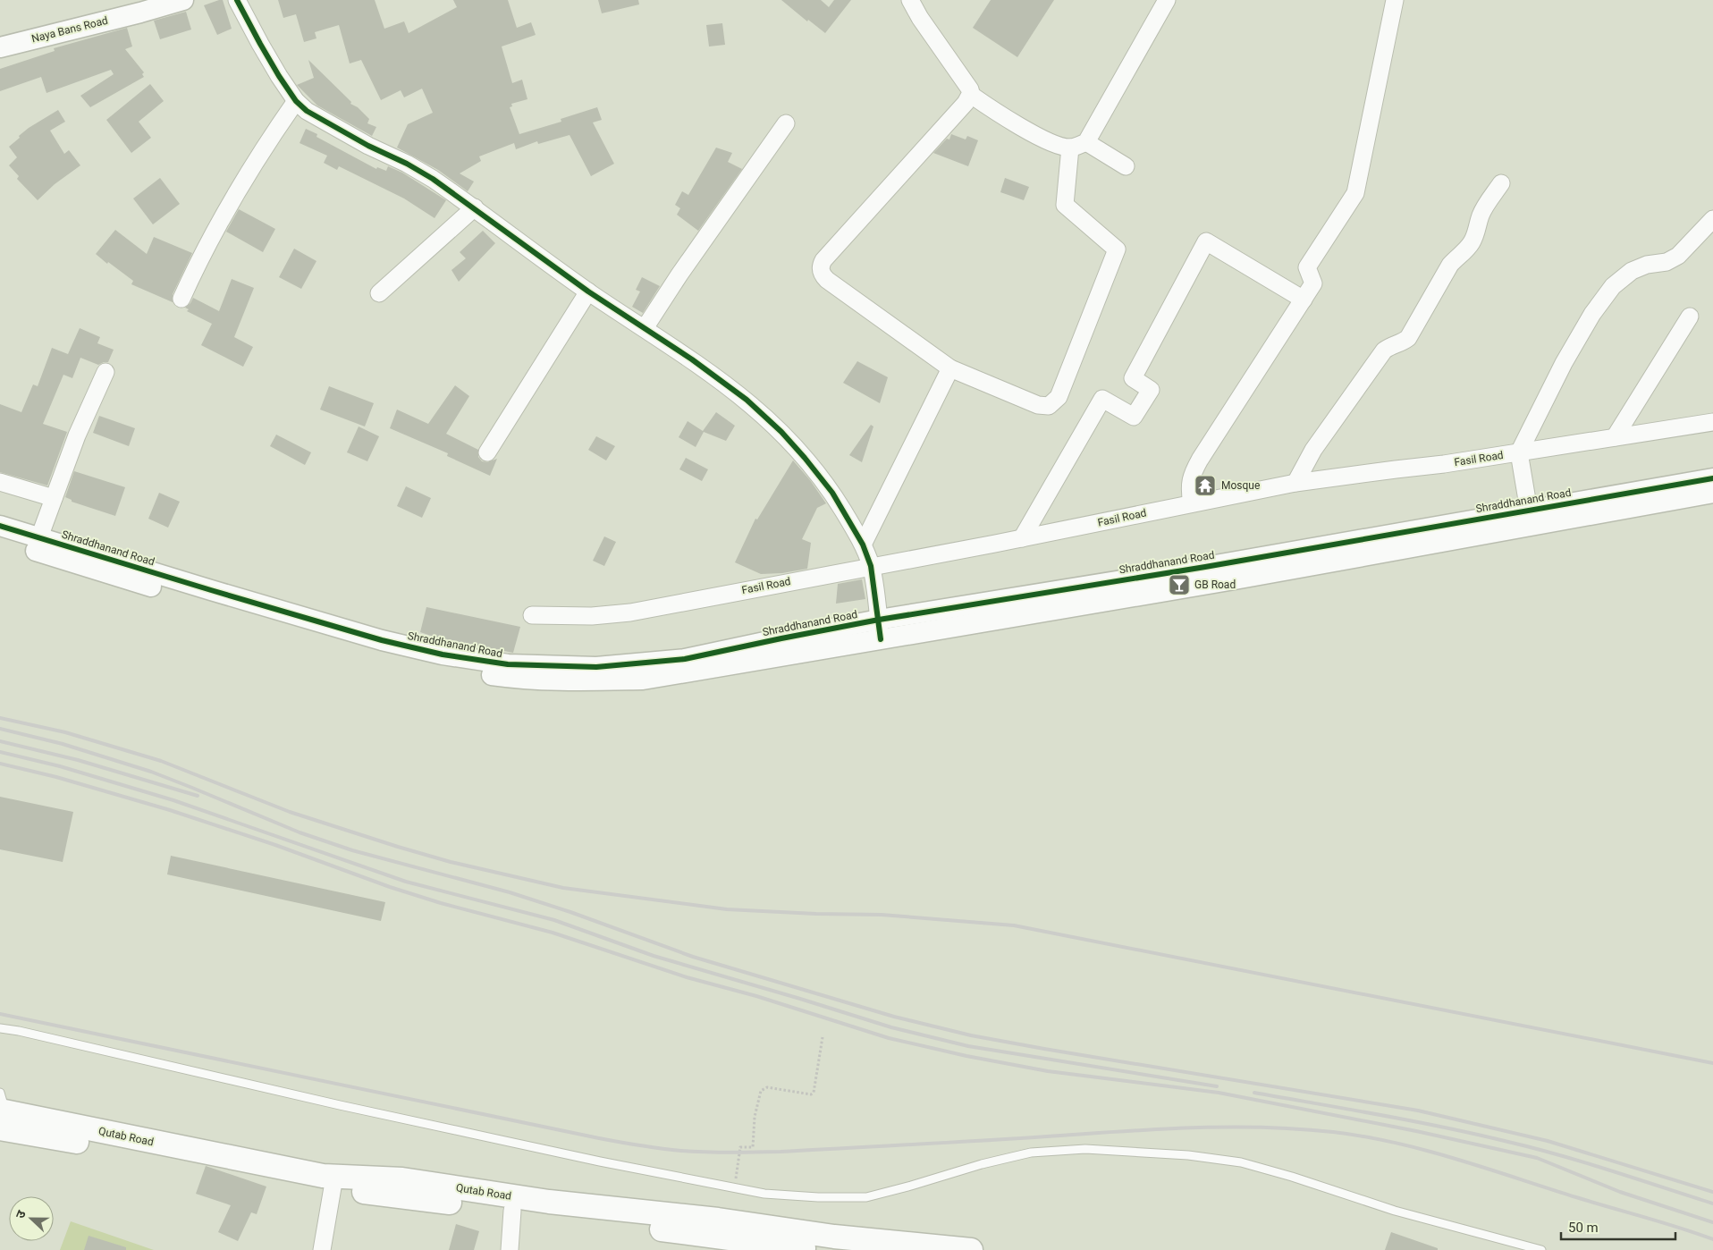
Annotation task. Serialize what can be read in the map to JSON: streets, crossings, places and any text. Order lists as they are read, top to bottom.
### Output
{
  "streets": {
    "main road": ["Qutab Road"],
    "street": ["Naya Bans Road", "Fasil Road", "Shraddhanand Road"]
  },
  "places": {
    "temple": ["Mosque"],
    "bar": ["GB Road"]
  },
  "scale_bar": "50 m",
  "north": "left"
}
